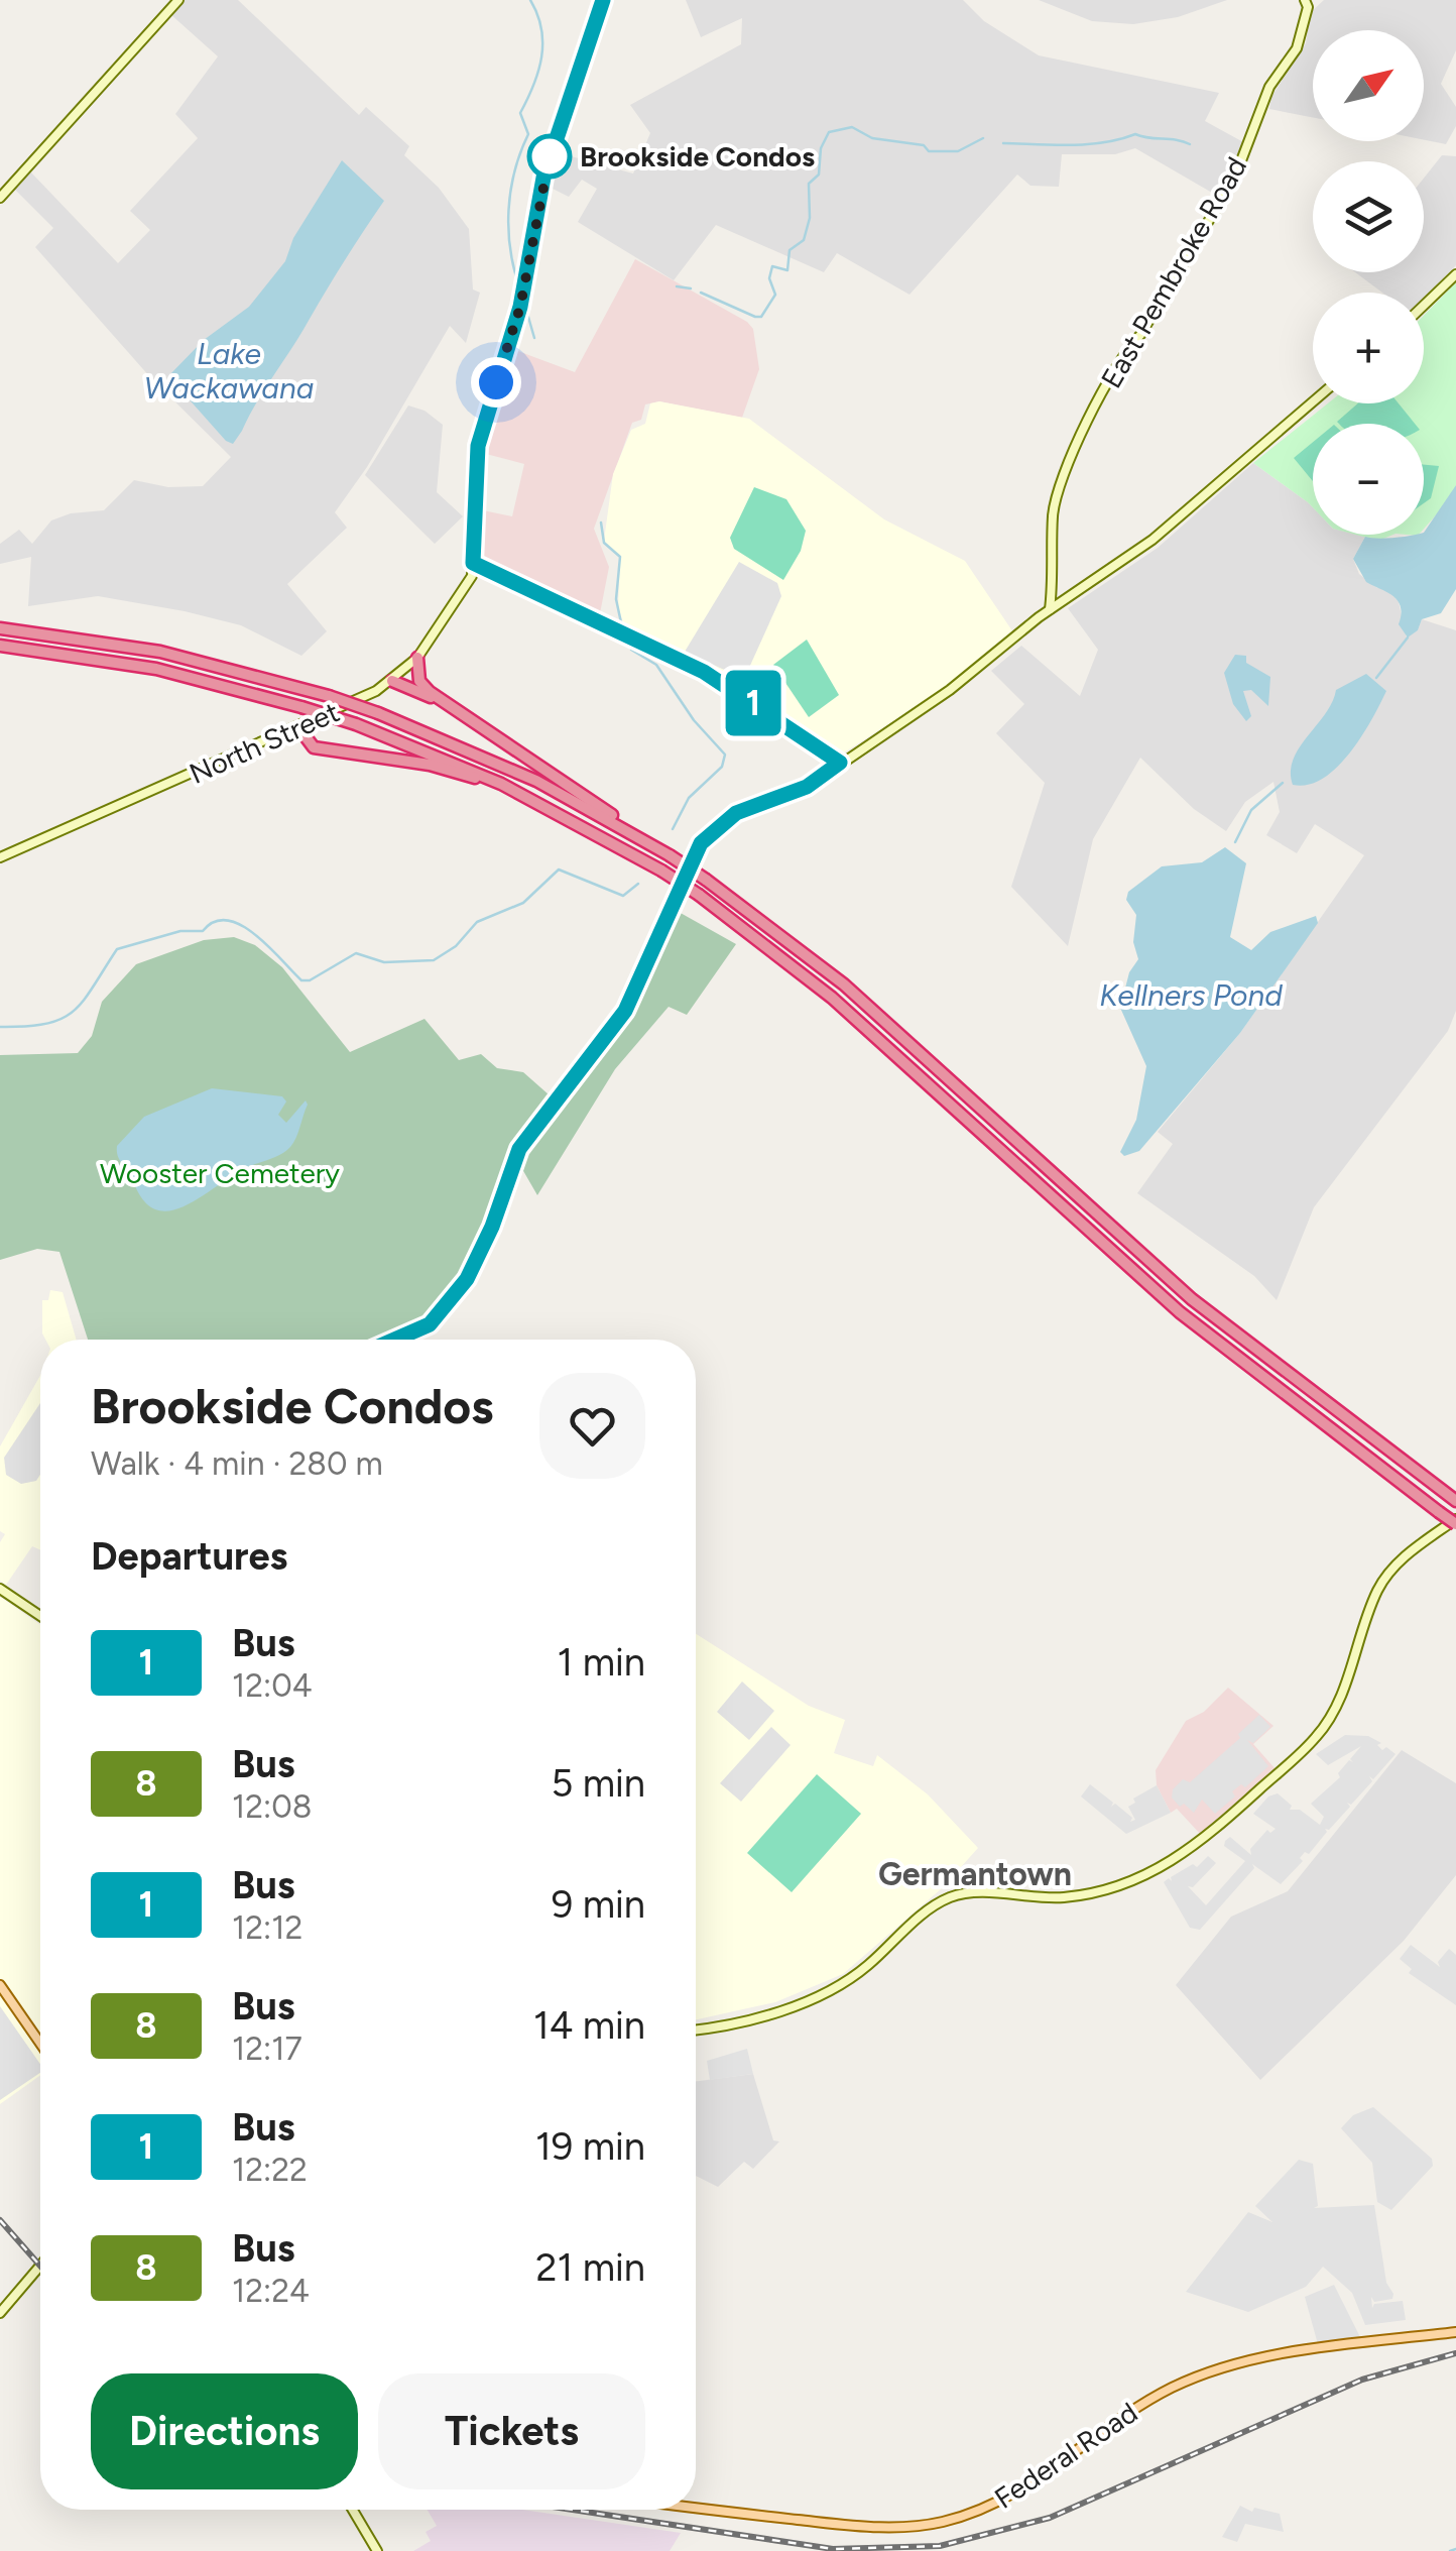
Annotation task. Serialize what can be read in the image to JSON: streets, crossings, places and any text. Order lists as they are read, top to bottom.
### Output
{
  "streets": {
    "main road": ["Federal Road"],
    "street": ["East Pembroke Road", "North Street"]
  },
  "districts": ["Germantown"],
  "water": ["Lake Wackawana", "Kellners Pond"],
  "parks": ["Wooster Cemetery"],
  "places": ["Brookside Condos"],
  "lines": ["bus line 1"],
  "north": "top right",
  "page": {
    "on_map": "1",
    "map_buttons": ["+", "−"],
    "heading": [
      ["Brookside Condos", "Walk · 4 min · 280 m"],
      "Departures"
    ],
    "list": [
      {
        "mark": "1",
        "name": "Bus",
        "note": "12:04",
        "value": "1 min"
      },
      {
        "mark": "8",
        "name": "Bus",
        "note": "12:08",
        "value": "5 min"
      },
      {
        "mark": "1",
        "name": "Bus",
        "note": "12:12",
        "value": "9 min"
      },
      {
        "mark": "8",
        "name": "Bus",
        "note": "12:17",
        "value": "14 min"
      },
      {
        "mark": "1",
        "name": "Bus",
        "note": "12:22",
        "value": "19 min"
      },
      {
        "mark": "8",
        "name": "Bus",
        "note": "12:24",
        "value": "21 min"
      }
    ],
    "buttons": ["Directions", "Tickets"]
  }
}
